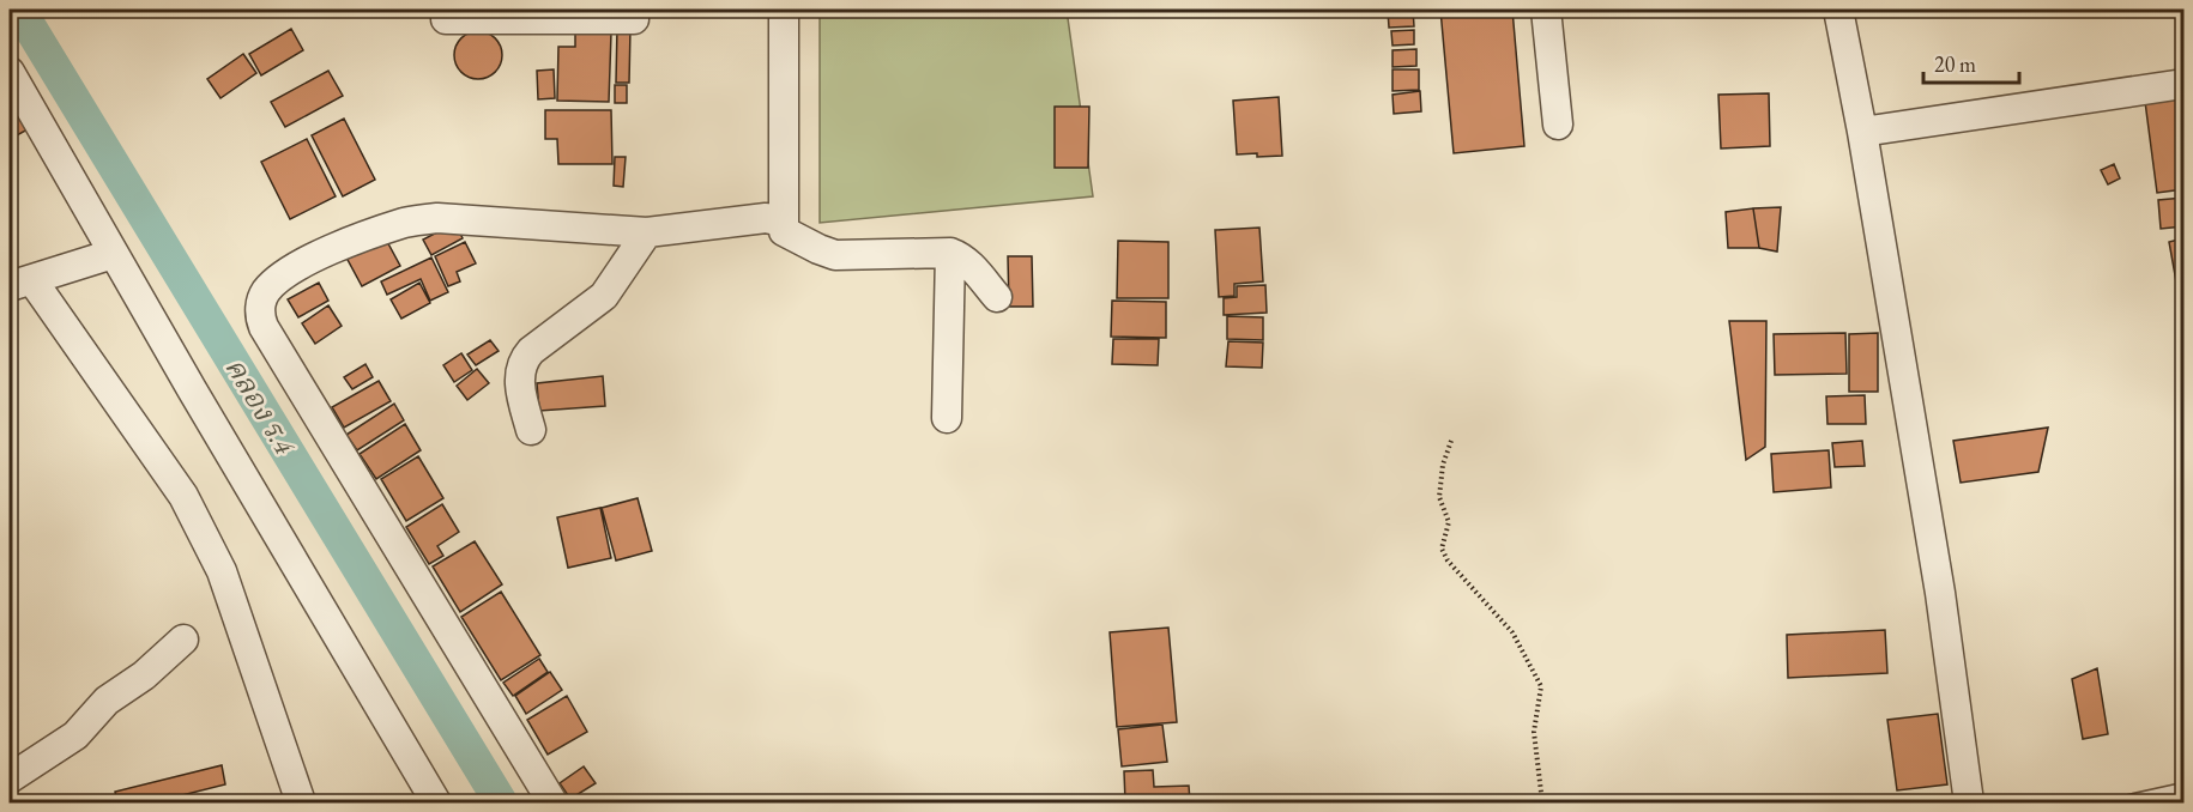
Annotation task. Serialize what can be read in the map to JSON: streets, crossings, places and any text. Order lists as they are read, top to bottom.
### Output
{
  "water": ["คลอง ร.4"],
  "scale_bar": "20 m"
}
